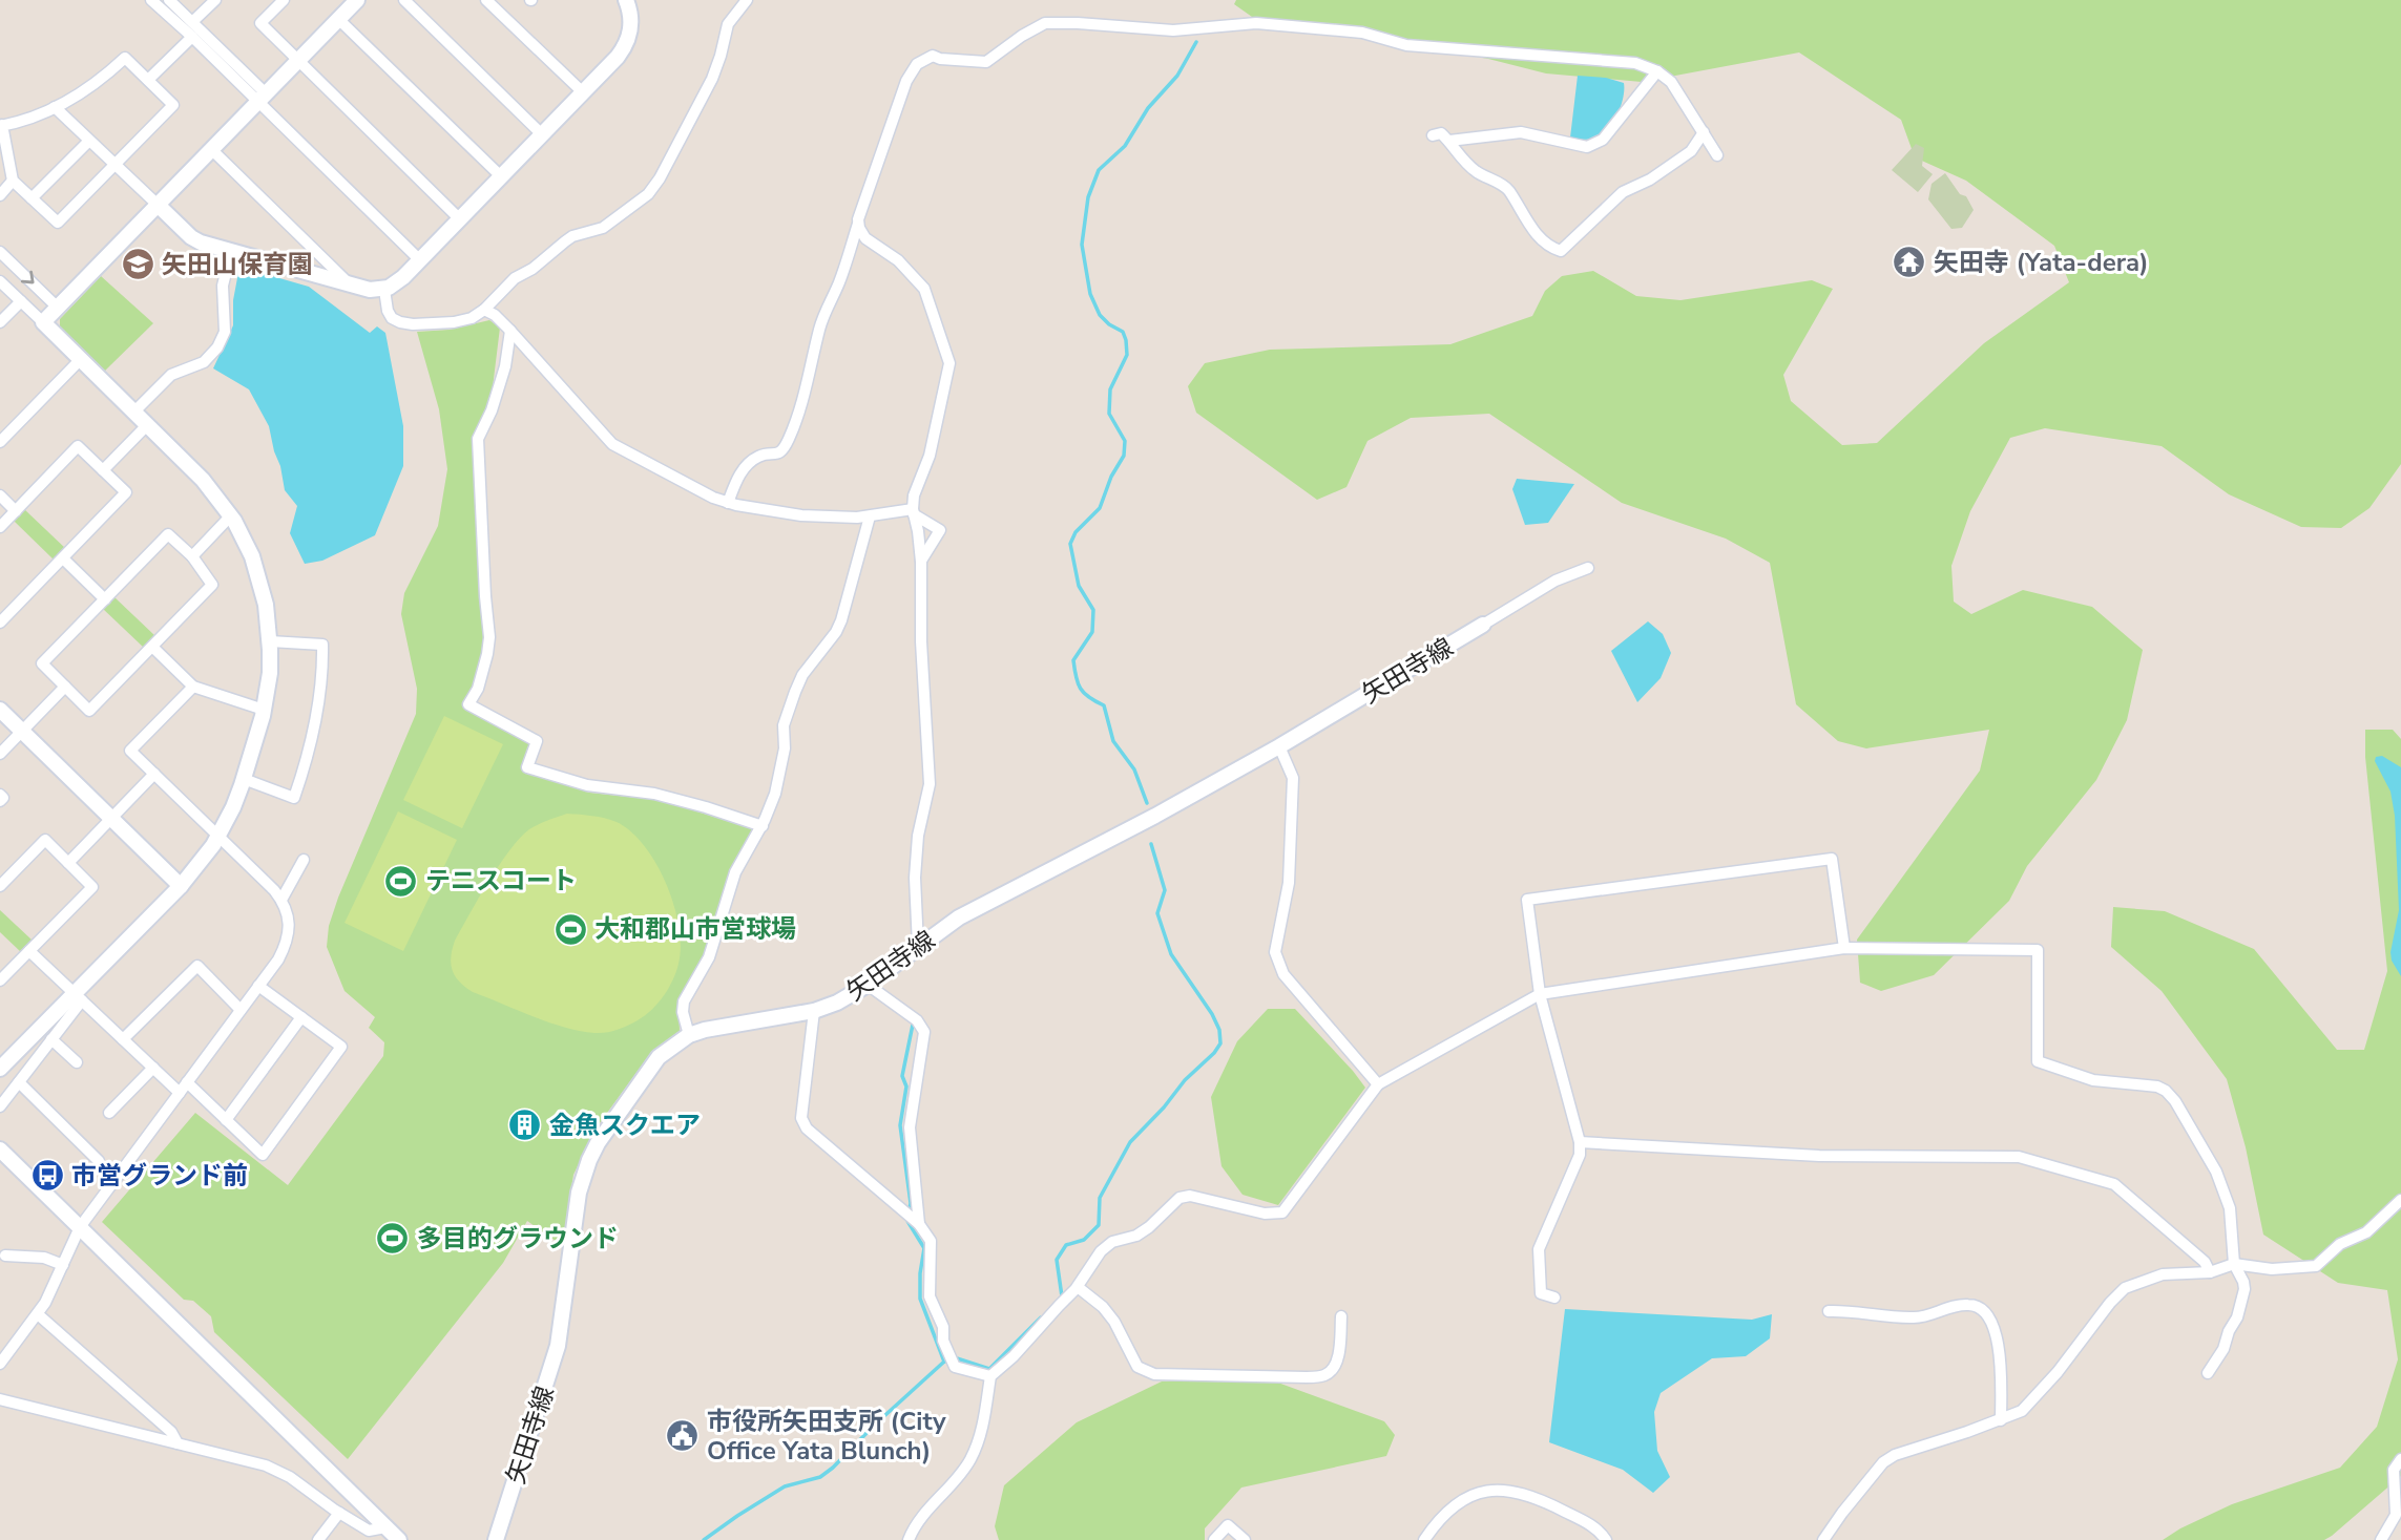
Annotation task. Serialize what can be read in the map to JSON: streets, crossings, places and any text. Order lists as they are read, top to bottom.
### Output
{
  "streets": {
    "street": ["矢田寺線"]
  },
  "places": {
    "temple": ["矢田寺 (Yata-dera)"],
    "school or university": ["矢田山保育園"],
    "sports": ["テニスコート", "大和郡山市営球場", "多目的グラウンド"],
    "building": ["金魚スクエア"],
    "bus stop": ["市営グランド前"],
    "public building": ["市役所矢田支所 (City Office Yata Blunch)"]
  }
}
